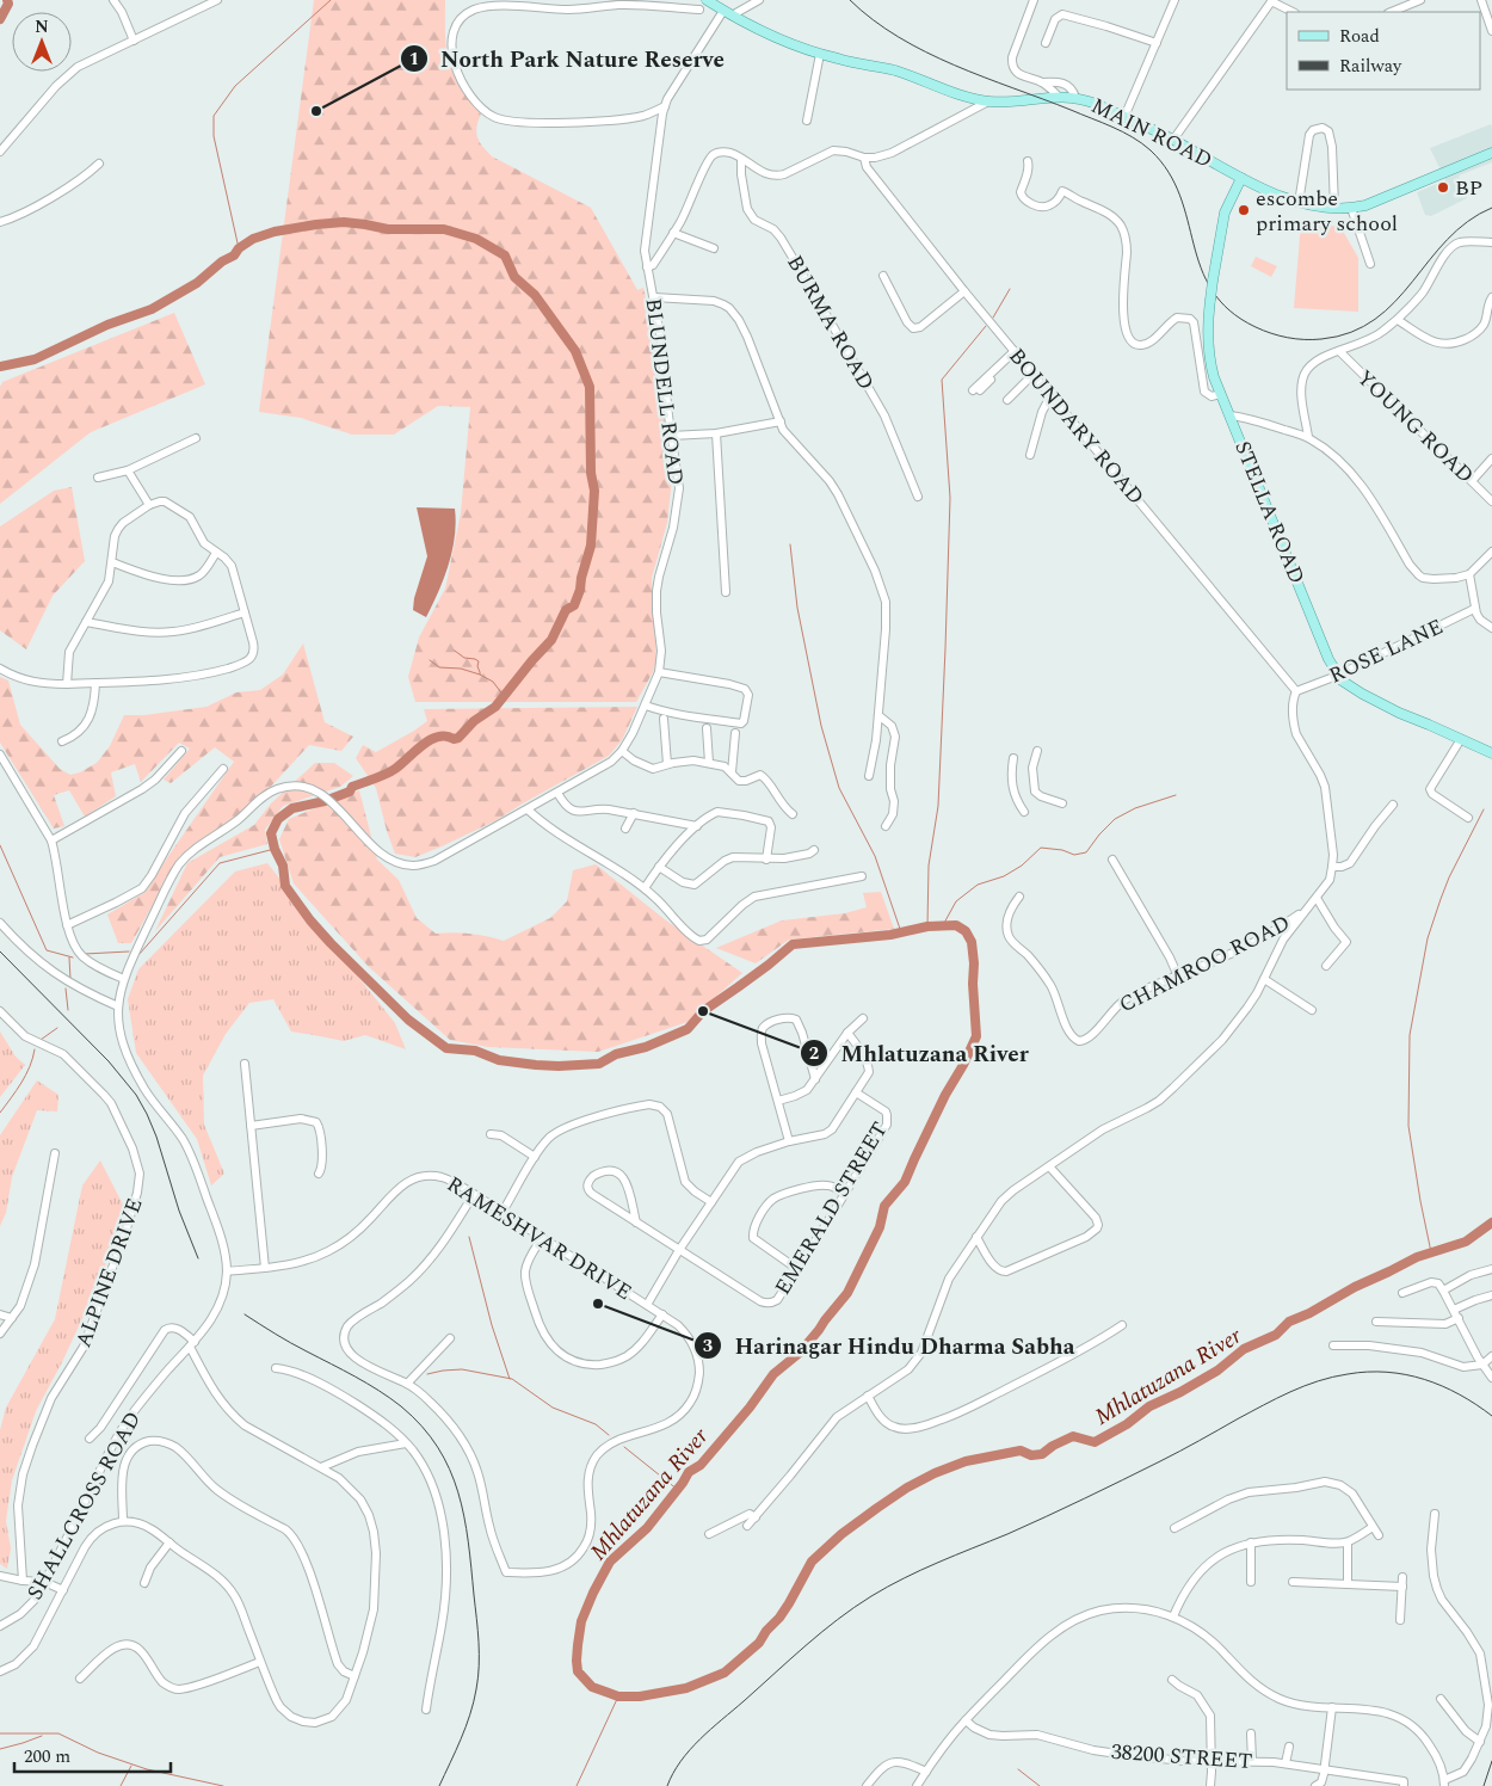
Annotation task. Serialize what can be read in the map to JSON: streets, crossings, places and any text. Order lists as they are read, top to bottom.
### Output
{
  "streets": {
    "main road": ["MAIN ROAD", "STELLA ROAD"],
    "street": [
      "BURMA ROAD",
      "BLUNDELL ROAD",
      "BOUNDARY ROAD",
      "YOUNG ROAD",
      "ROSE LANE",
      "CHAMROO ROAD",
      "EMERALD STREET",
      "RAMESHVAR DRIVE",
      "ALPINE DRIVE",
      "SHALLCROSS ROAD",
      "38200 STREET"
    ]
  },
  "crossings": [
    ["MAIN ROAD", "BLUNDELL ROAD"],
    ["MAIN ROAD", "STELLA ROAD"],
    ["BLUNDELL ROAD", "SHALLCROSS ROAD"],
    ["BOUNDARY ROAD", "ROSE LANE"],
    ["STELLA ROAD", "ROSE LANE"],
    ["RAMESHVAR DRIVE", "SHALLCROSS ROAD"]
  ],
  "water": ["Mhlatuzana River"],
  "places": [
    "North Park Nature Reserve",
    "BP",
    "escombe primary school",
    "Mhlatuzana River",
    "Harinagar Hindu Dharma Sabha"
  ],
  "legend": ["Road", "Railway"],
  "scale_bar": "200 m",
  "north": "top"
}
